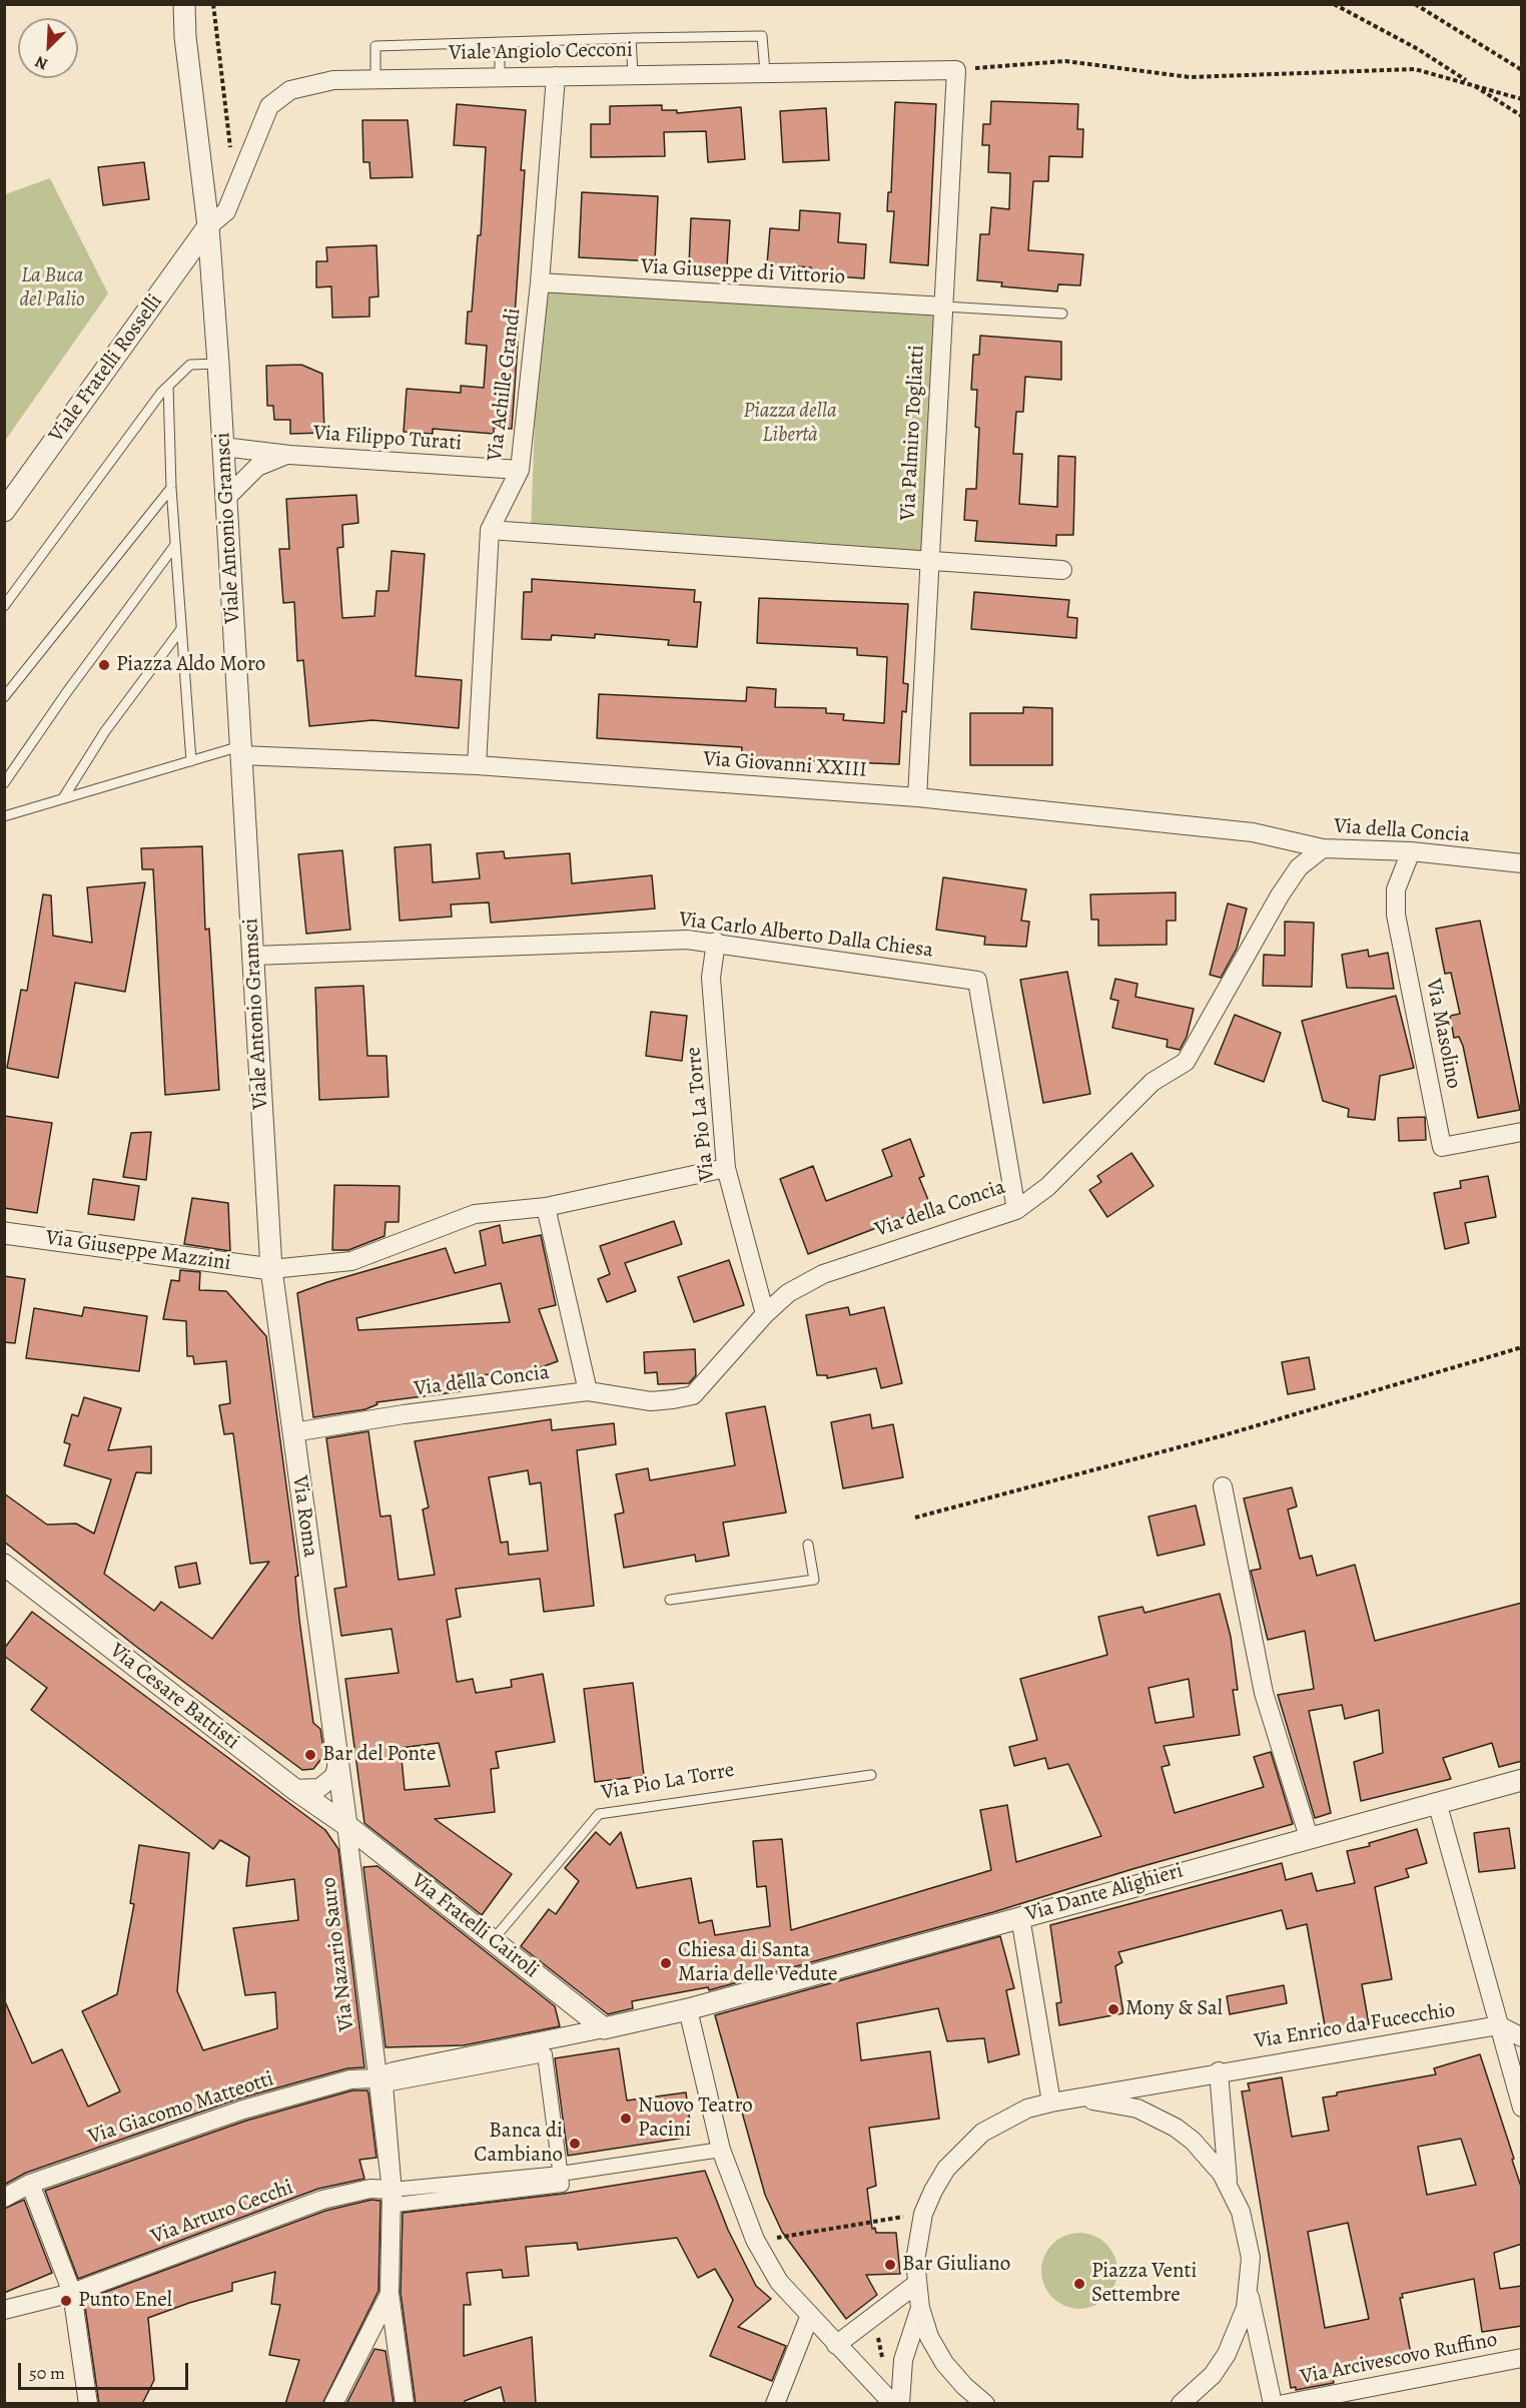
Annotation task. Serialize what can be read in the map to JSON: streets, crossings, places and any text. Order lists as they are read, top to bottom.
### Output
{
  "streets": {
    "street": [
      "Viale Angiolo Cecconi",
      "Via Giuseppe di Vittorio",
      "Viale Fratelli Rosselli",
      "Via Achille Grandi",
      "Via Palmiro Togliatti",
      "Via Filippo Turati",
      "Viale Antonio Gramsci",
      "Via Giovanni XXIII",
      "Via della Concia",
      "Via Carlo Alberto Dalla Chiesa",
      "Via Masolino",
      "Via Pio La Torre",
      "Via Giuseppe Mazzini",
      "Via Roma",
      "Via Cesare Battisti",
      "Via Dante Alighieri",
      "Via Fratelli Cairoli",
      "Via Nazario Sauro",
      "Via Enrico da Fucecchio",
      "Via Giacomo Matteotti",
      "Via Arturo Cecchi",
      "Via Arcivescovo Ruffino"
    ]
  },
  "crossings": [
    ["Viale Angiolo Cecconi", "Viale Fratelli Rosselli"],
    ["Viale Angiolo Cecconi", "Via Achille Grandi"],
    ["Viale Angiolo Cecconi", "Via Palmiro Togliatti"],
    ["Viale Angiolo Cecconi", "Viale Antonio Gramsci"],
    ["Via Giuseppe di Vittorio", "Via Achille Grandi"],
    ["Via Giuseppe di Vittorio", "Via Palmiro Togliatti"],
    ["Viale Fratelli Rosselli", "Viale Antonio Gramsci"],
    ["Via Achille Grandi", "Via Filippo Turati"],
    ["Via Achille Grandi", "Via Giovanni XXIII"],
    ["Via Palmiro Togliatti", "Via Giovanni XXIII"],
    ["Via Filippo Turati", "Viale Antonio Gramsci"],
    ["Viale Antonio Gramsci", "Via Giovanni XXIII"],
    ["Viale Antonio Gramsci", "Via Carlo Alberto Dalla Chiesa"],
    ["Viale Antonio Gramsci", "Via Giuseppe Mazzini"],
    ["Viale Antonio Gramsci", "Via Roma"],
    ["Via Giovanni XXIII", "Via della Concia"],
    ["Via della Concia", "Via Carlo Alberto Dalla Chiesa"],
    ["Via della Concia", "Via Masolino"],
    ["Via della Concia", "Via Pio La Torre"],
    ["Via della Concia", "Via Roma"],
    ["Via Carlo Alberto Dalla Chiesa", "Via Pio La Torre"],
    ["Via Pio La Torre", "Via Fratelli Cairoli"],
    ["Via Giuseppe Mazzini", "Via Roma"],
    ["Via Roma", "Via Cesare Battisti"],
    ["Via Roma", "Via Fratelli Cairoli"],
    ["Via Roma", "Via Nazario Sauro"],
    ["Via Cesare Battisti", "Via Fratelli Cairoli"],
    ["Via Cesare Battisti", "Via Nazario Sauro"],
    ["Via Dante Alighieri", "Via Fratelli Cairoli"],
    ["Via Dante Alighieri", "Via Giacomo Matteotti"],
    ["Via Fratelli Cairoli", "Via Nazario Sauro"],
    ["Via Fratelli Cairoli", "Via Giacomo Matteotti"],
    ["Via Nazario Sauro", "Via Giacomo Matteotti"],
    ["Via Nazario Sauro", "Via Arturo Cecchi"]
  ],
  "parks": ["La Buca del Palio", "Piazza della Libertà"],
  "places": [
    "Piazza Aldo Moro",
    "Bar del Ponte",
    "Chiesa di Santa Maria delle Vedute",
    "Mony & Sal",
    "Nuovo Teatro Pacini",
    "Banca di Cambiano",
    "Bar Giuliano",
    "Piazza Venti Settembre",
    "Punto Enel"
  ],
  "scale_bar": "50 m",
  "north": "bottom left"
}
